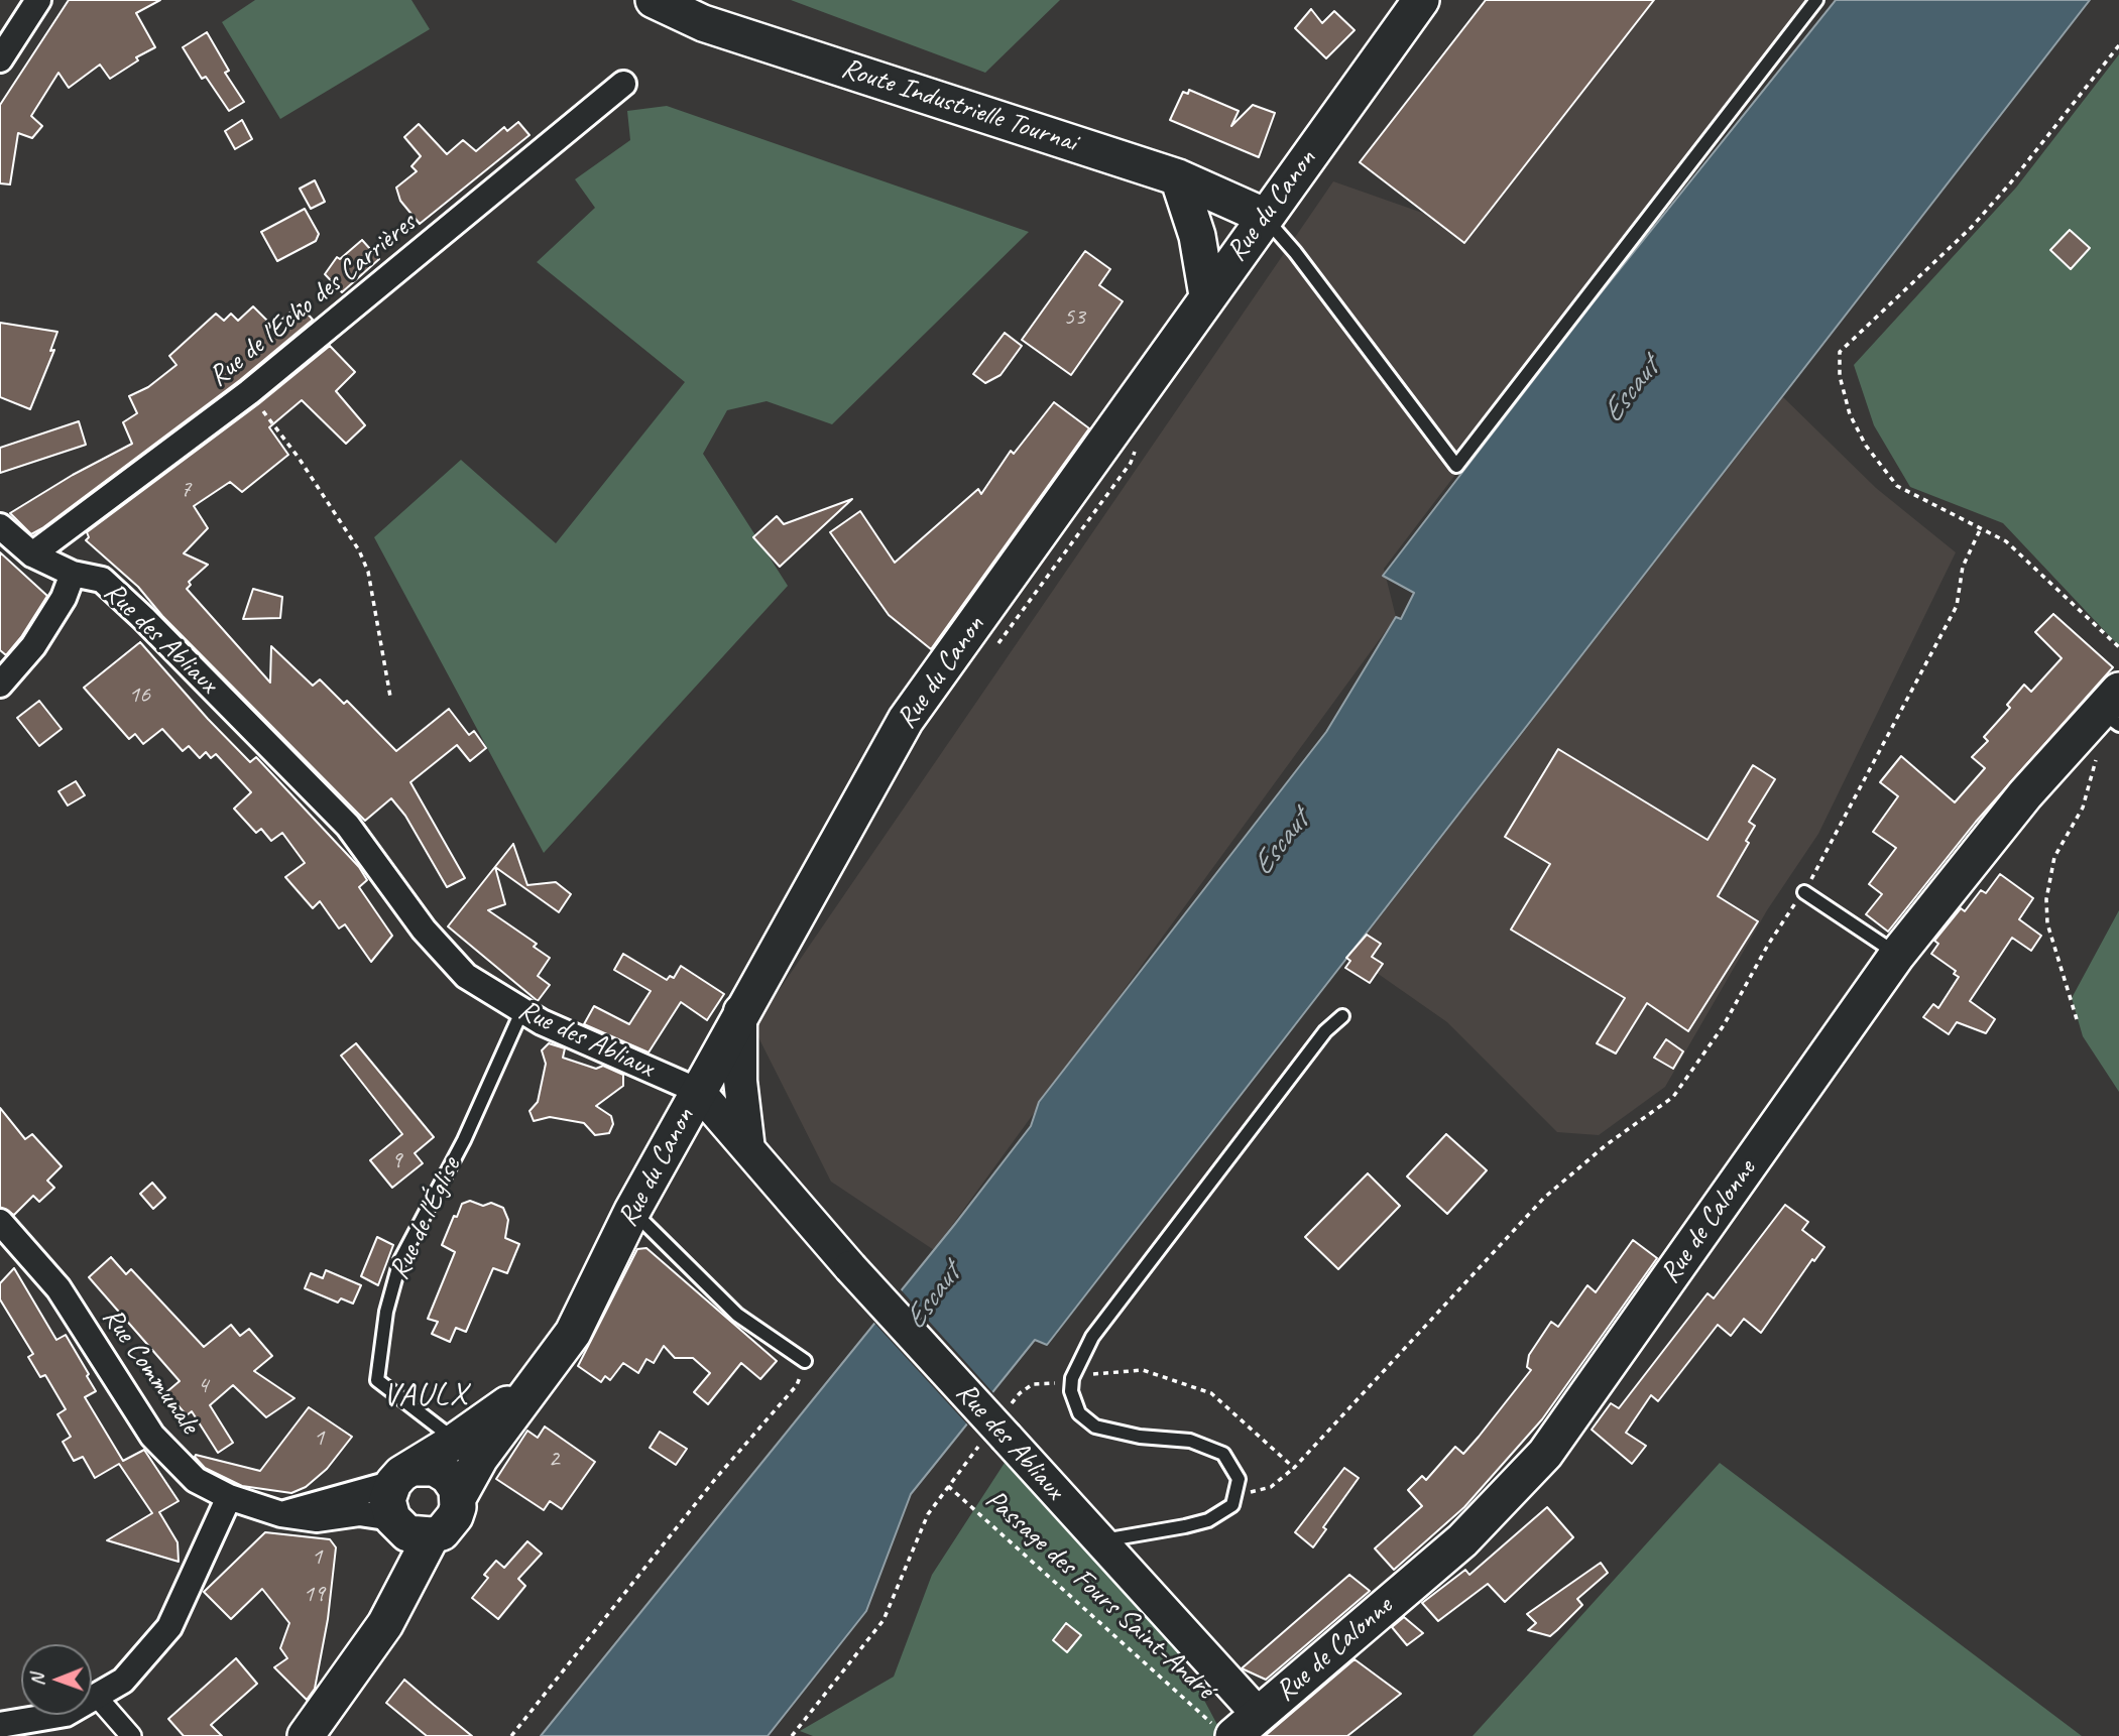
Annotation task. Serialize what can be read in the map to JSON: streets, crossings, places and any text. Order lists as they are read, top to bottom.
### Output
{
  "streets": {
    "main road": ["Route Industrielle Tournai", "Rue du Canon", "Rue de Calonne"],
    "street": ["Rue de l'Echo des Carrières", "Rue des Abliaux", "Rue Communale"],
    "lane": ["Rue de l'Église"],
    "path": ["Passage des Fours Saint-André"]
  },
  "crossings": [
    ["Route Industrielle Tournai", "Rue du Canon"],
    ["Rue du Canon", "Rue des Abliaux"],
    ["Rue du Canon", "Rue Communale"],
    ["Rue de l'Echo des Carrières", "Rue des Abliaux"],
    ["Rue des Abliaux", "Rue de l'Église"],
    ["Rue des Abliaux", "Rue de Calonne"],
    ["Rue des Abliaux", "Passage des Fours Saint-André"],
    ["Rue de Calonne", "Passage des Fours Saint-André"]
  ],
  "districts": ["VAULX"],
  "water": ["Escaut"],
  "house_numbers": [
    "53",
    "7",
    "16",
    "9",
    "4",
    "1",
    "2",
    "1",
    "19"
  ],
  "north": "left"
}
